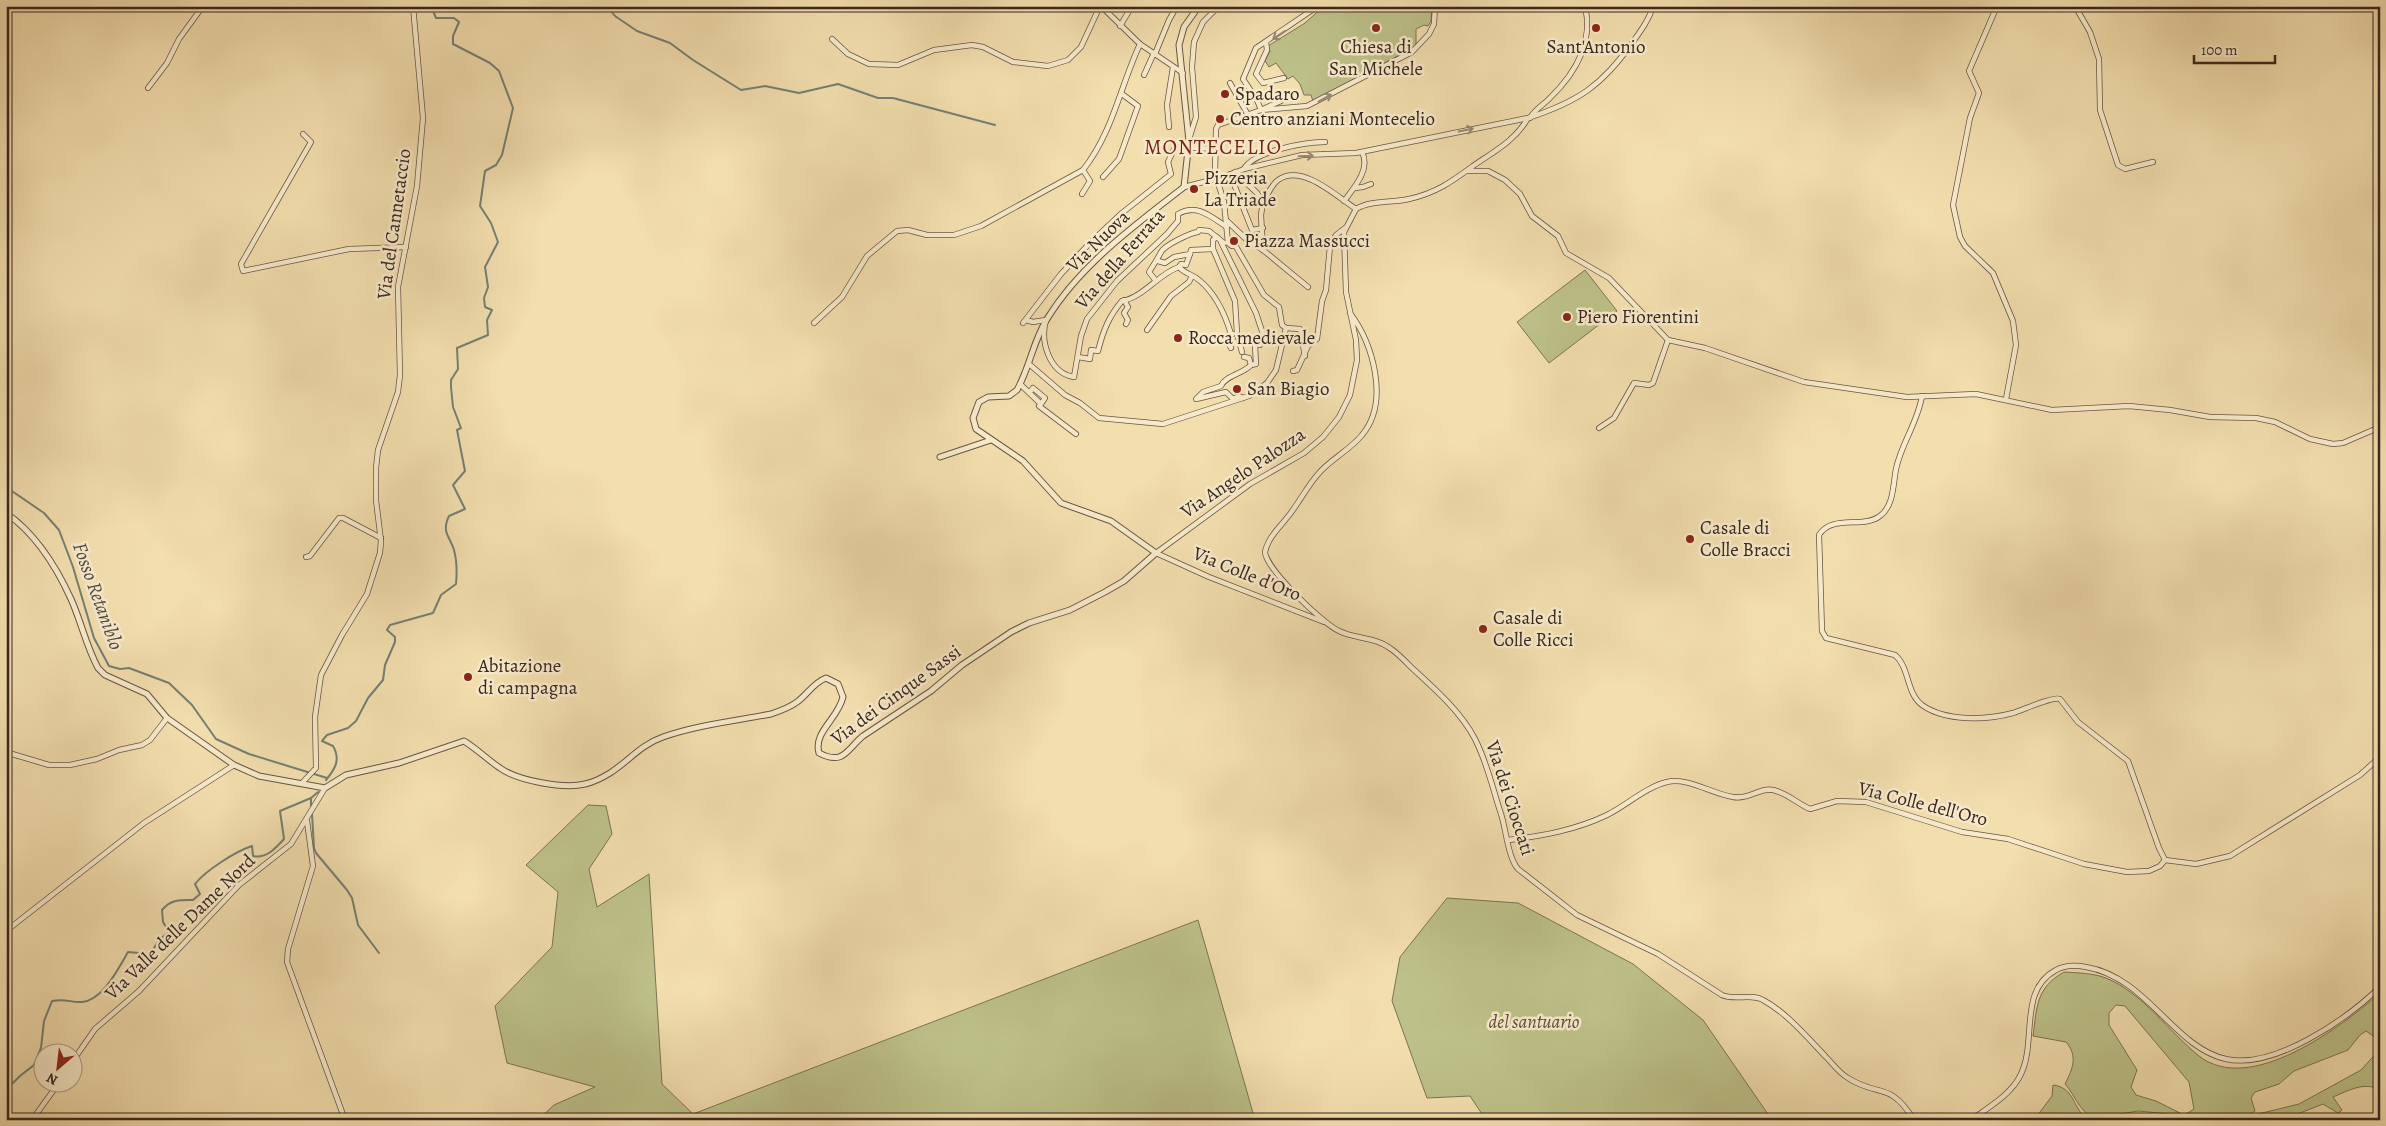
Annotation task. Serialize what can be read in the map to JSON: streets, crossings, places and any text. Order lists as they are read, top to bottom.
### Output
{
  "streets": {
    "street": [
      "Via del Cannetaccio",
      "Via Nuova",
      "Via della Ferrata",
      "Via Angelo Palozza",
      "Via Colle d'Oro",
      "Via dei Cinque Sassi",
      "Via dei Cioccati",
      "Via Colle dell'Oro",
      "Via Valle delle Dame Nord"
    ]
  },
  "crossings": [
    ["Via Nuova", "Via della Ferrata"],
    ["Via Angelo Palozza", "Via Colle d'Oro"],
    ["Via Angelo Palozza", "Via dei Cinque Sassi"],
    ["Via Angelo Palozza", "Via dei Cioccati"],
    ["Via Colle d'Oro", "Via dei Cinque Sassi"],
    ["Via Colle d'Oro", "Via dei Cioccati"],
    ["Via dei Cinque Sassi", "Via Valle delle Dame Nord"],
    ["Via dei Cioccati", "Via Colle dell'Oro"]
  ],
  "districts": ["MONTECELIO"],
  "water": ["Fosso Retaniblo"],
  "parks": ["del santuario"],
  "places": [
    "Chiesa di San Michele",
    "Sant'Antonio",
    "Spadaro",
    "Centro anziani Montecelio",
    "Pizzeria La Triade",
    "Piazza Massucci",
    "Piero Fiorentini",
    "Rocca medievale",
    "San Biagio",
    "Casale di Colle Bracci",
    "Casale di Colle Ricci",
    "Abitazione di campagna"
  ],
  "scale_bar": "100 m",
  "north": "bottom left"
}
